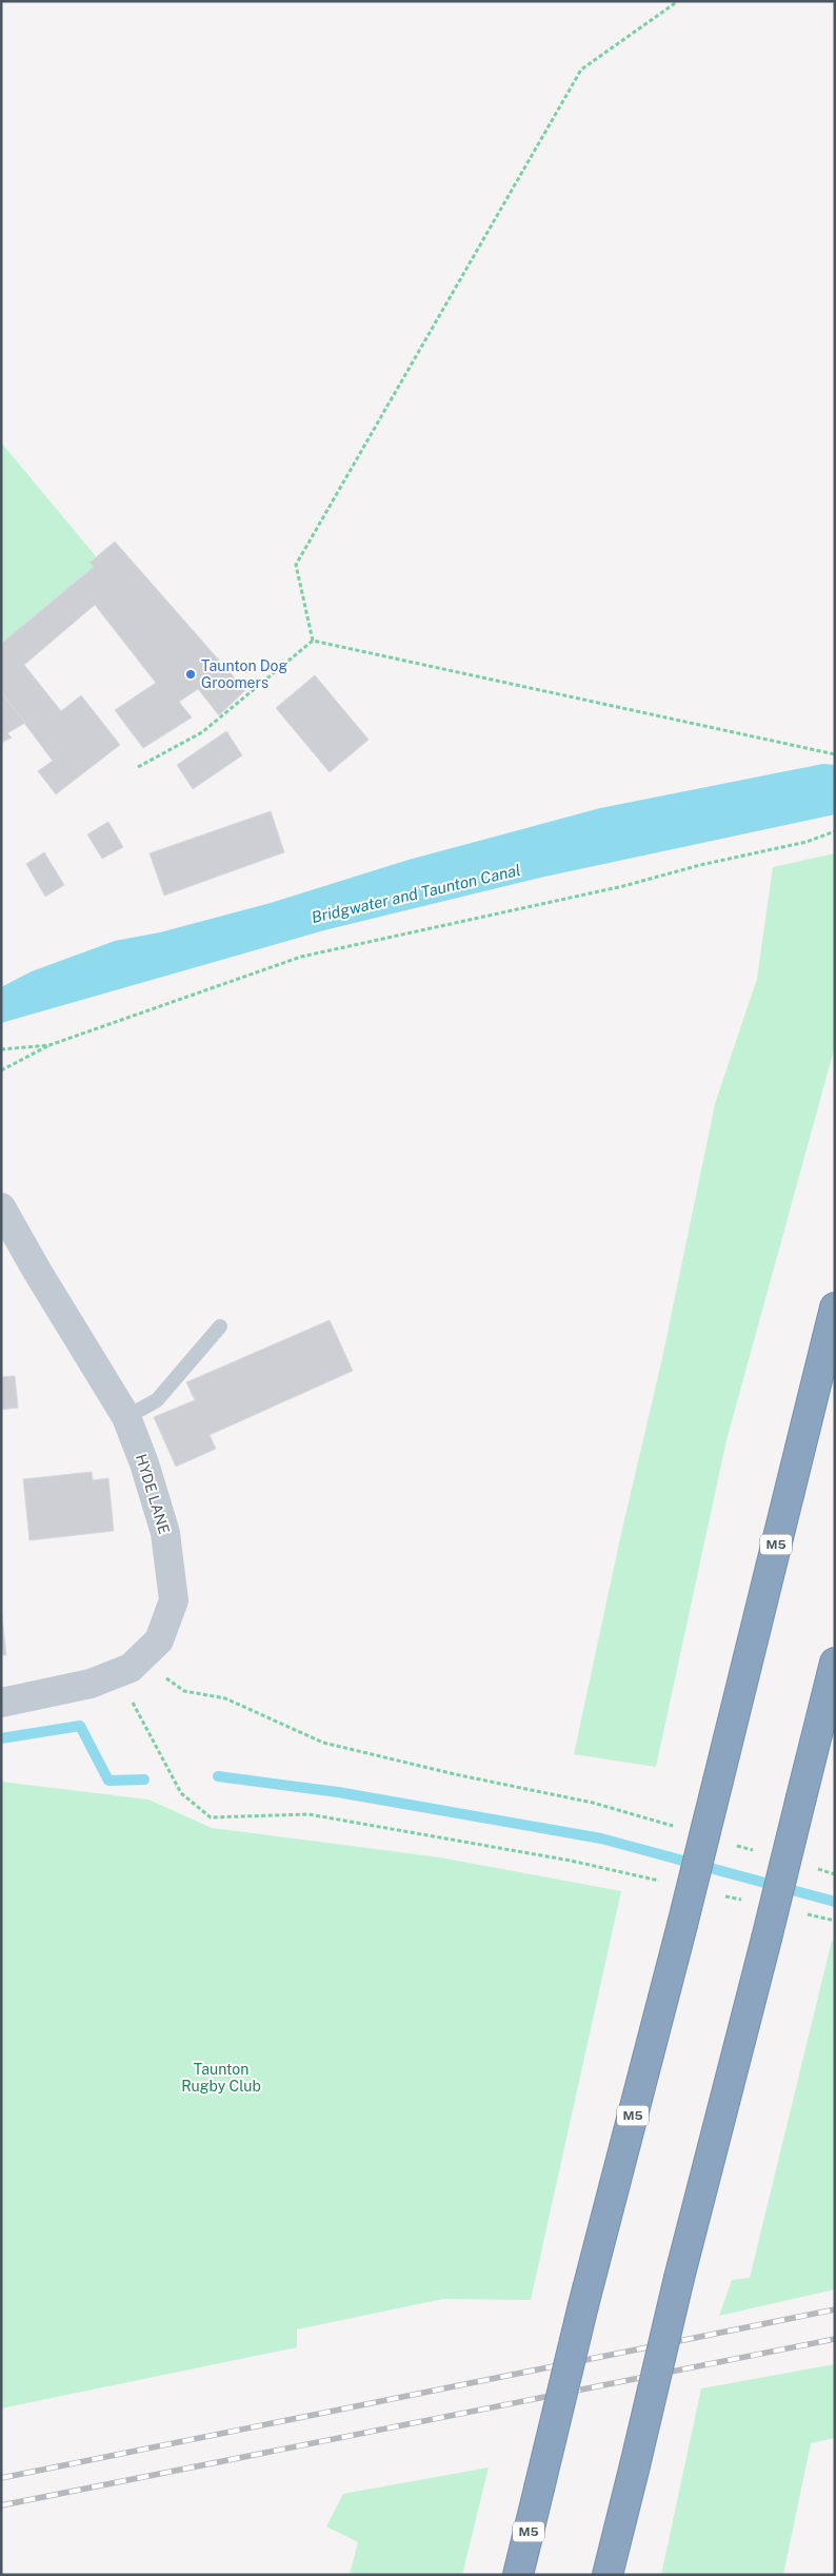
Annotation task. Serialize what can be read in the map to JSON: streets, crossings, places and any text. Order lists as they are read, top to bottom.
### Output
{
  "streets": {
    "highway": ["M5"],
    "street": ["HYDE LANE"]
  },
  "water": ["Bridgwater and Taunton Canal"],
  "parks": ["Taunton Rugby Club"],
  "places": ["Taunton Dog Groomers"]
}
